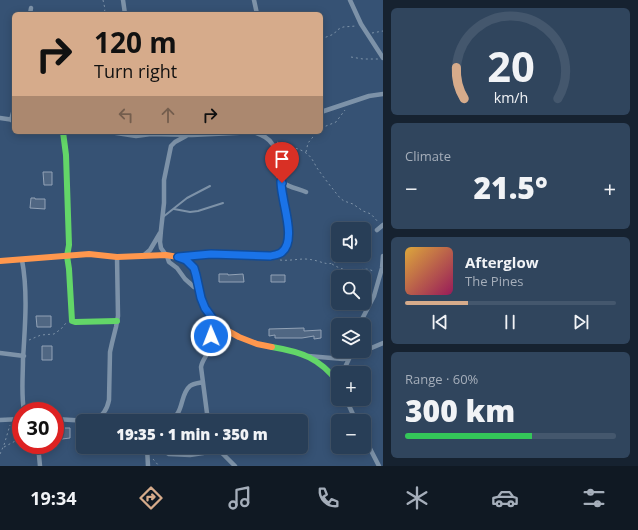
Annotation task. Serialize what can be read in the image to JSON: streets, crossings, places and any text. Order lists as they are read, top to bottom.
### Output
{
  "page": {
    "turn": ["120 m", "Turn right"],
    "tile": [
      "Climate",
      ["Range · 60%", "300 km"]
    ],
    "heat": ["−", "21.5°", "+"],
    "map_buttons": ["+", "−"],
    "song": ["Afterglow", "The Pines"],
    "limit": "30",
    "trip": "19:35 · 1 min · 350 m",
    "tabs": "19:34",
    "gauge": ["20", "km/h"]
  }
}
